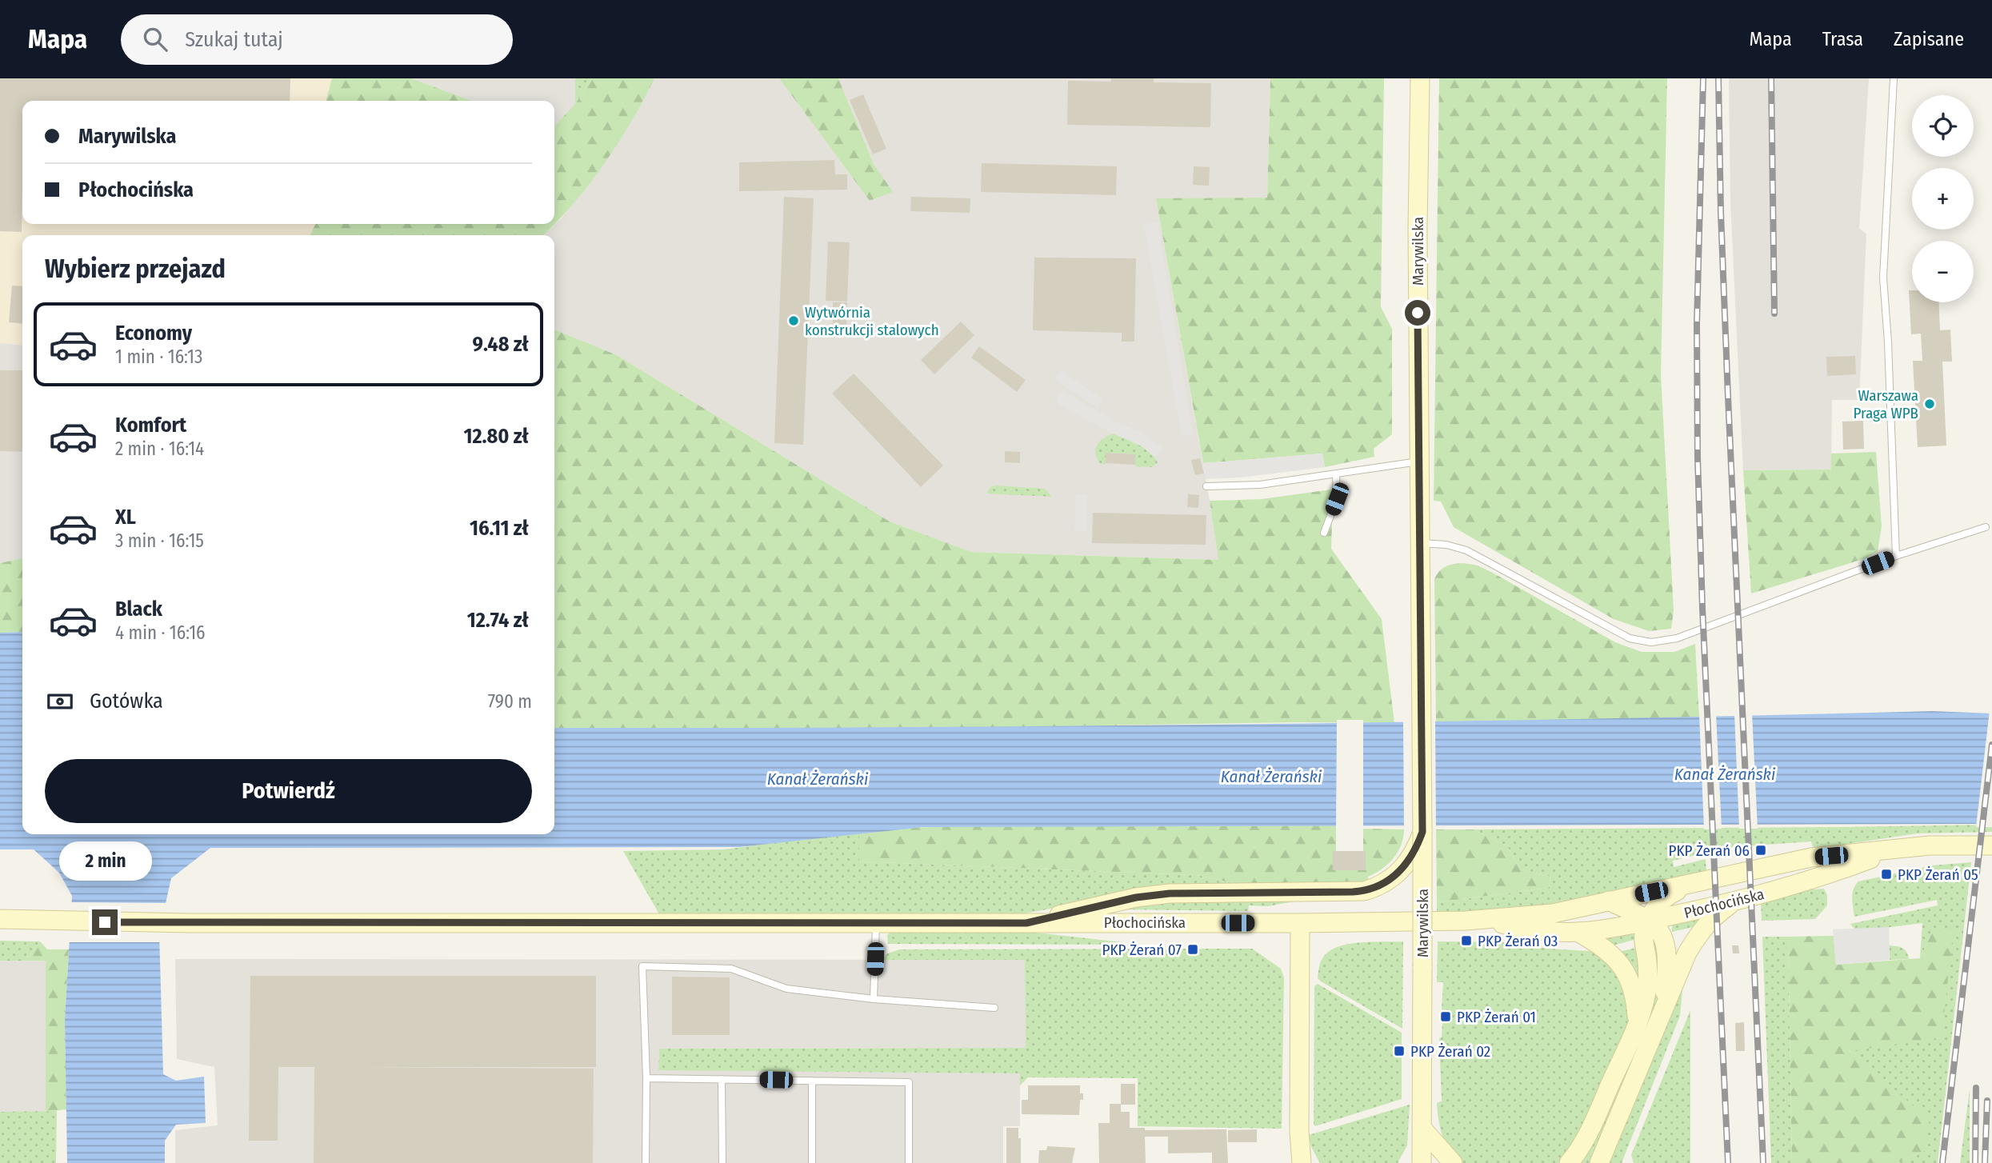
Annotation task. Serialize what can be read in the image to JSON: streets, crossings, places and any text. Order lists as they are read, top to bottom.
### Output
{
  "streets": {
    "main road": ["Marywilska", "Płochocińska"]
  },
  "water": ["Kanał Żerański"],
  "places": {
    "other": ["Wytwórnia konstrukcji stalowych", "Warszawa Praga WPB"],
    "transit": [
      "PKP Żerań 06",
      "PKP Żerań 05",
      "PKP Żerań 03",
      "PKP Żerań 07",
      "PKP Żerań 01",
      "PKP Żerań 02"
    ]
  },
  "page": {
    "header": "Mapa",
    "search": "Szukaj tutaj",
    "nav": ["Mapa", "Trasa", "Zapisane"],
    "map_buttons": ["+", "−"],
    "banner": ["Marywilska", "Płochocińska"],
    "heading": "Wybierz przejazd",
    "list": [
      {
        "name": "Economy",
        "note": "1 min · 16:13",
        "value": "9.48 zł"
      },
      {
        "name": "Komfort",
        "note": "2 min · 16:14",
        "value": "12.80 zł"
      },
      {
        "name": "XL",
        "note": "3 min · 16:15",
        "value": "16.11 zł"
      },
      {
        "name": "Black",
        "note": "4 min · 16:16",
        "value": "12.74 zł"
      }
    ],
    "pay": ["Gotówka", "790 m"],
    "buttons": "Potwierdź",
    "bubble": "2 min"
  }
}
